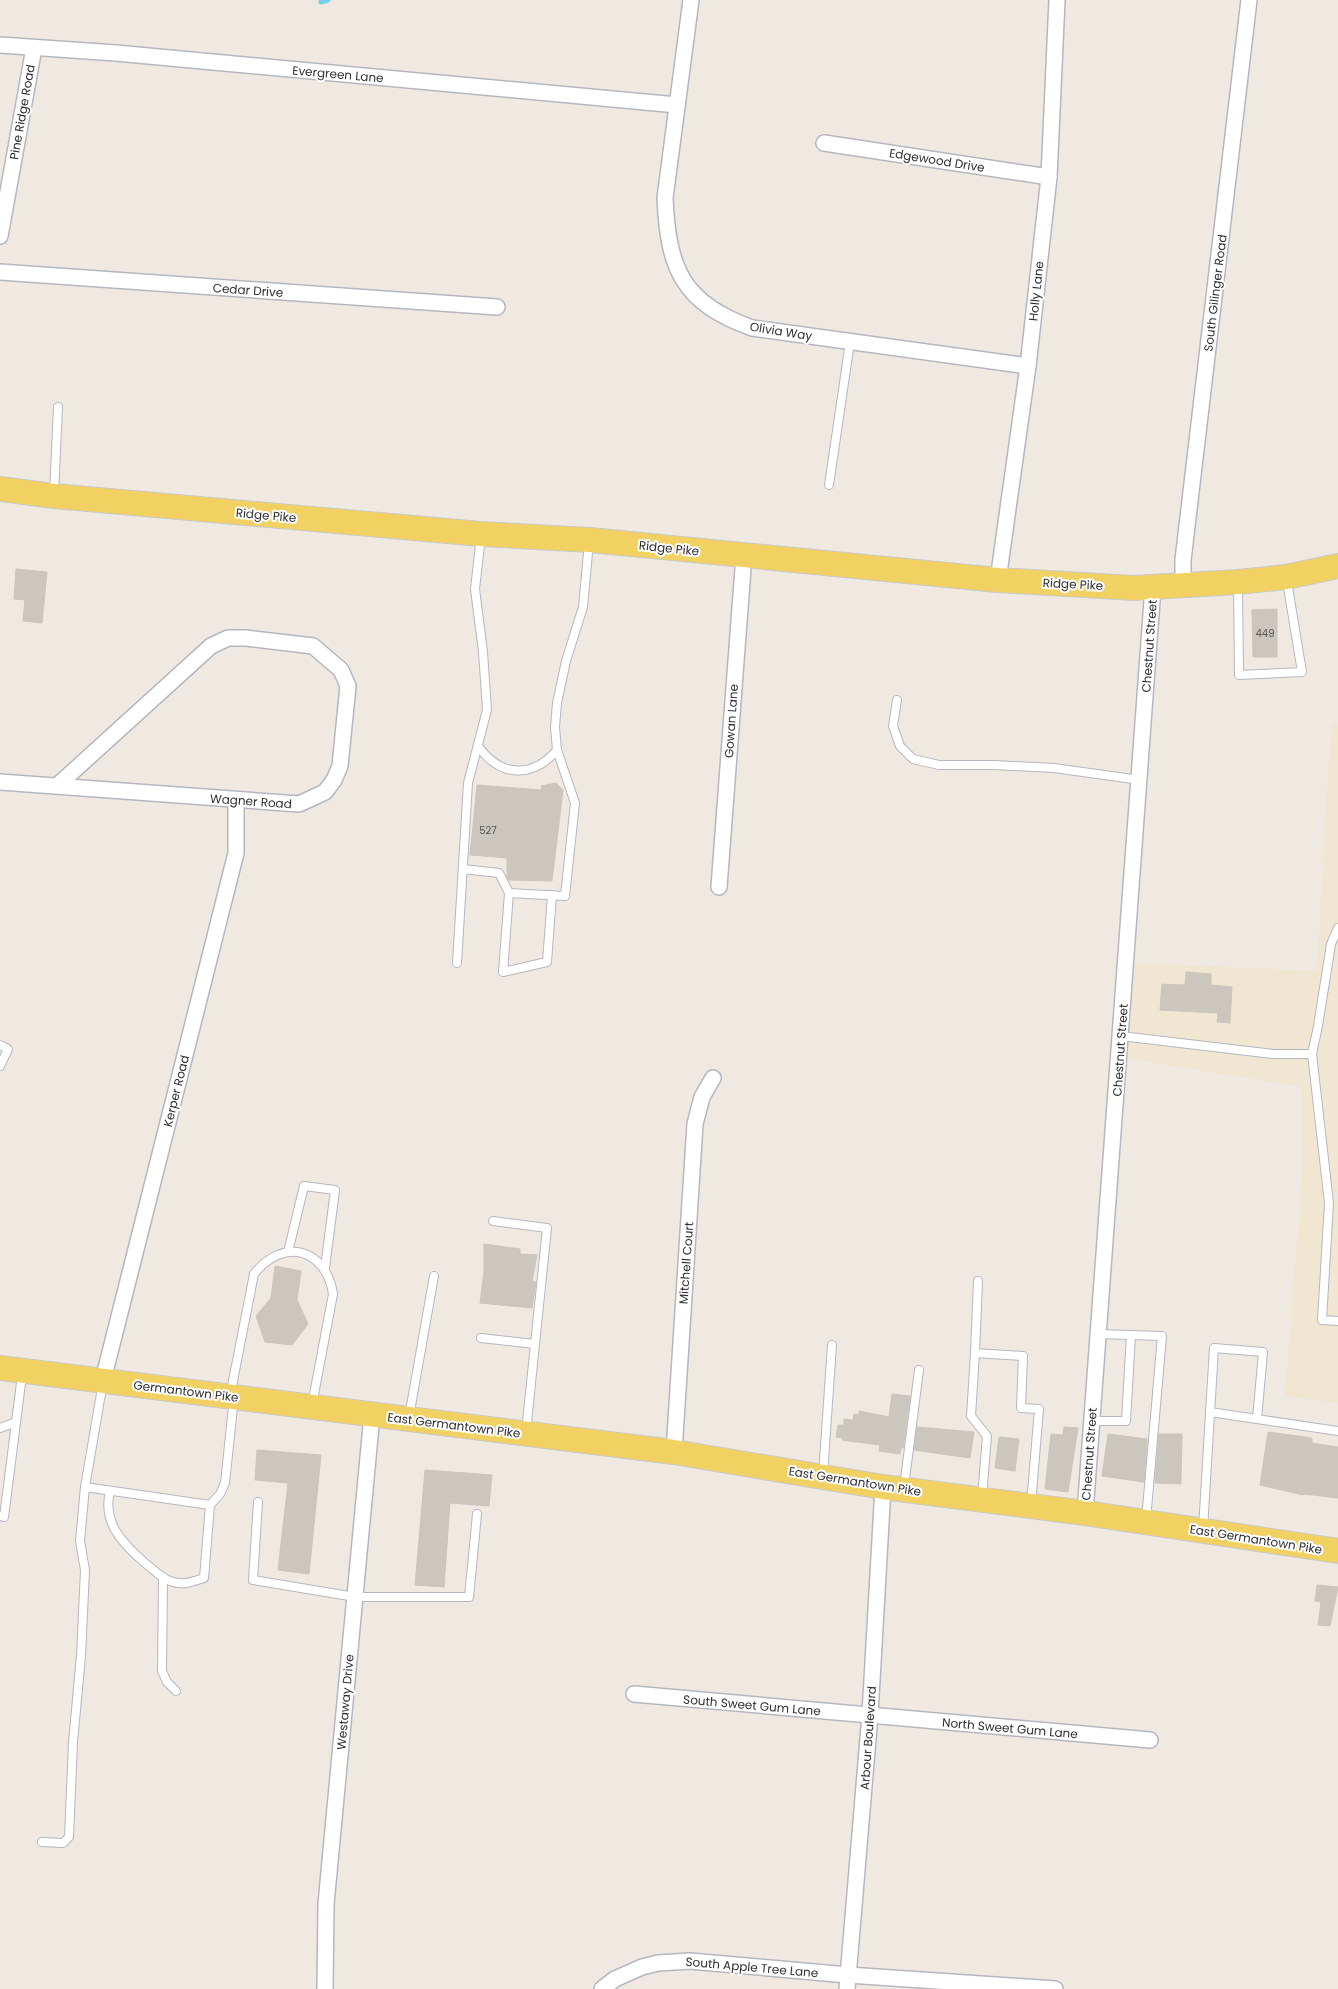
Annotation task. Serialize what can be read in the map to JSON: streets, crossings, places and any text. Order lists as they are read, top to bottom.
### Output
{
  "streets": {
    "main road": ["Ridge Pike", "Germantown Pike", "East Germantown Pike"],
    "street": [
      "Evergreen Lane",
      "Pine Ridge Road",
      "Edgewood Drive",
      "Cedar Drive",
      "Holly Lane",
      "South Gilinger Road",
      "Olivia Way",
      "Chestnut Street",
      "Gowan Lane",
      "Wagner Road",
      "Kerper Road",
      "Mitchell Court",
      "Westaway Drive",
      "South Sweet Gum Lane",
      "North Sweet Gum Lane",
      "Arbour Boulevard",
      "South Apple Tree Lane"
    ]
  },
  "crossings": [
    ["Evergreen Lane", "Pine Ridge Road"],
    ["Evergreen Lane", "Olivia Way"],
    ["Edgewood Drive", "Holly Lane"],
    ["Holly Lane", "Olivia Way"],
    ["Holly Lane", "Ridge Pike"],
    ["South Gilinger Road", "Ridge Pike"],
    ["Ridge Pike", "Chestnut Street"],
    ["Ridge Pike", "Gowan Lane"],
    ["Chestnut Street", "East Germantown Pike"],
    ["Wagner Road", "Kerper Road"],
    ["Kerper Road", "Germantown Pike"],
    ["Mitchell Court", "East Germantown Pike"],
    ["Germantown Pike", "East Germantown Pike"],
    ["Germantown Pike", "Westaway Drive"],
    ["East Germantown Pike", "Westaway Drive"],
    ["East Germantown Pike", "Arbour Boulevard"],
    ["South Sweet Gum Lane", "North Sweet Gum Lane"],
    ["South Sweet Gum Lane", "Arbour Boulevard"],
    ["North Sweet Gum Lane", "Arbour Boulevard"],
    ["Arbour Boulevard", "South Apple Tree Lane"]
  ],
  "house_numbers": ["449", "527"]
}
